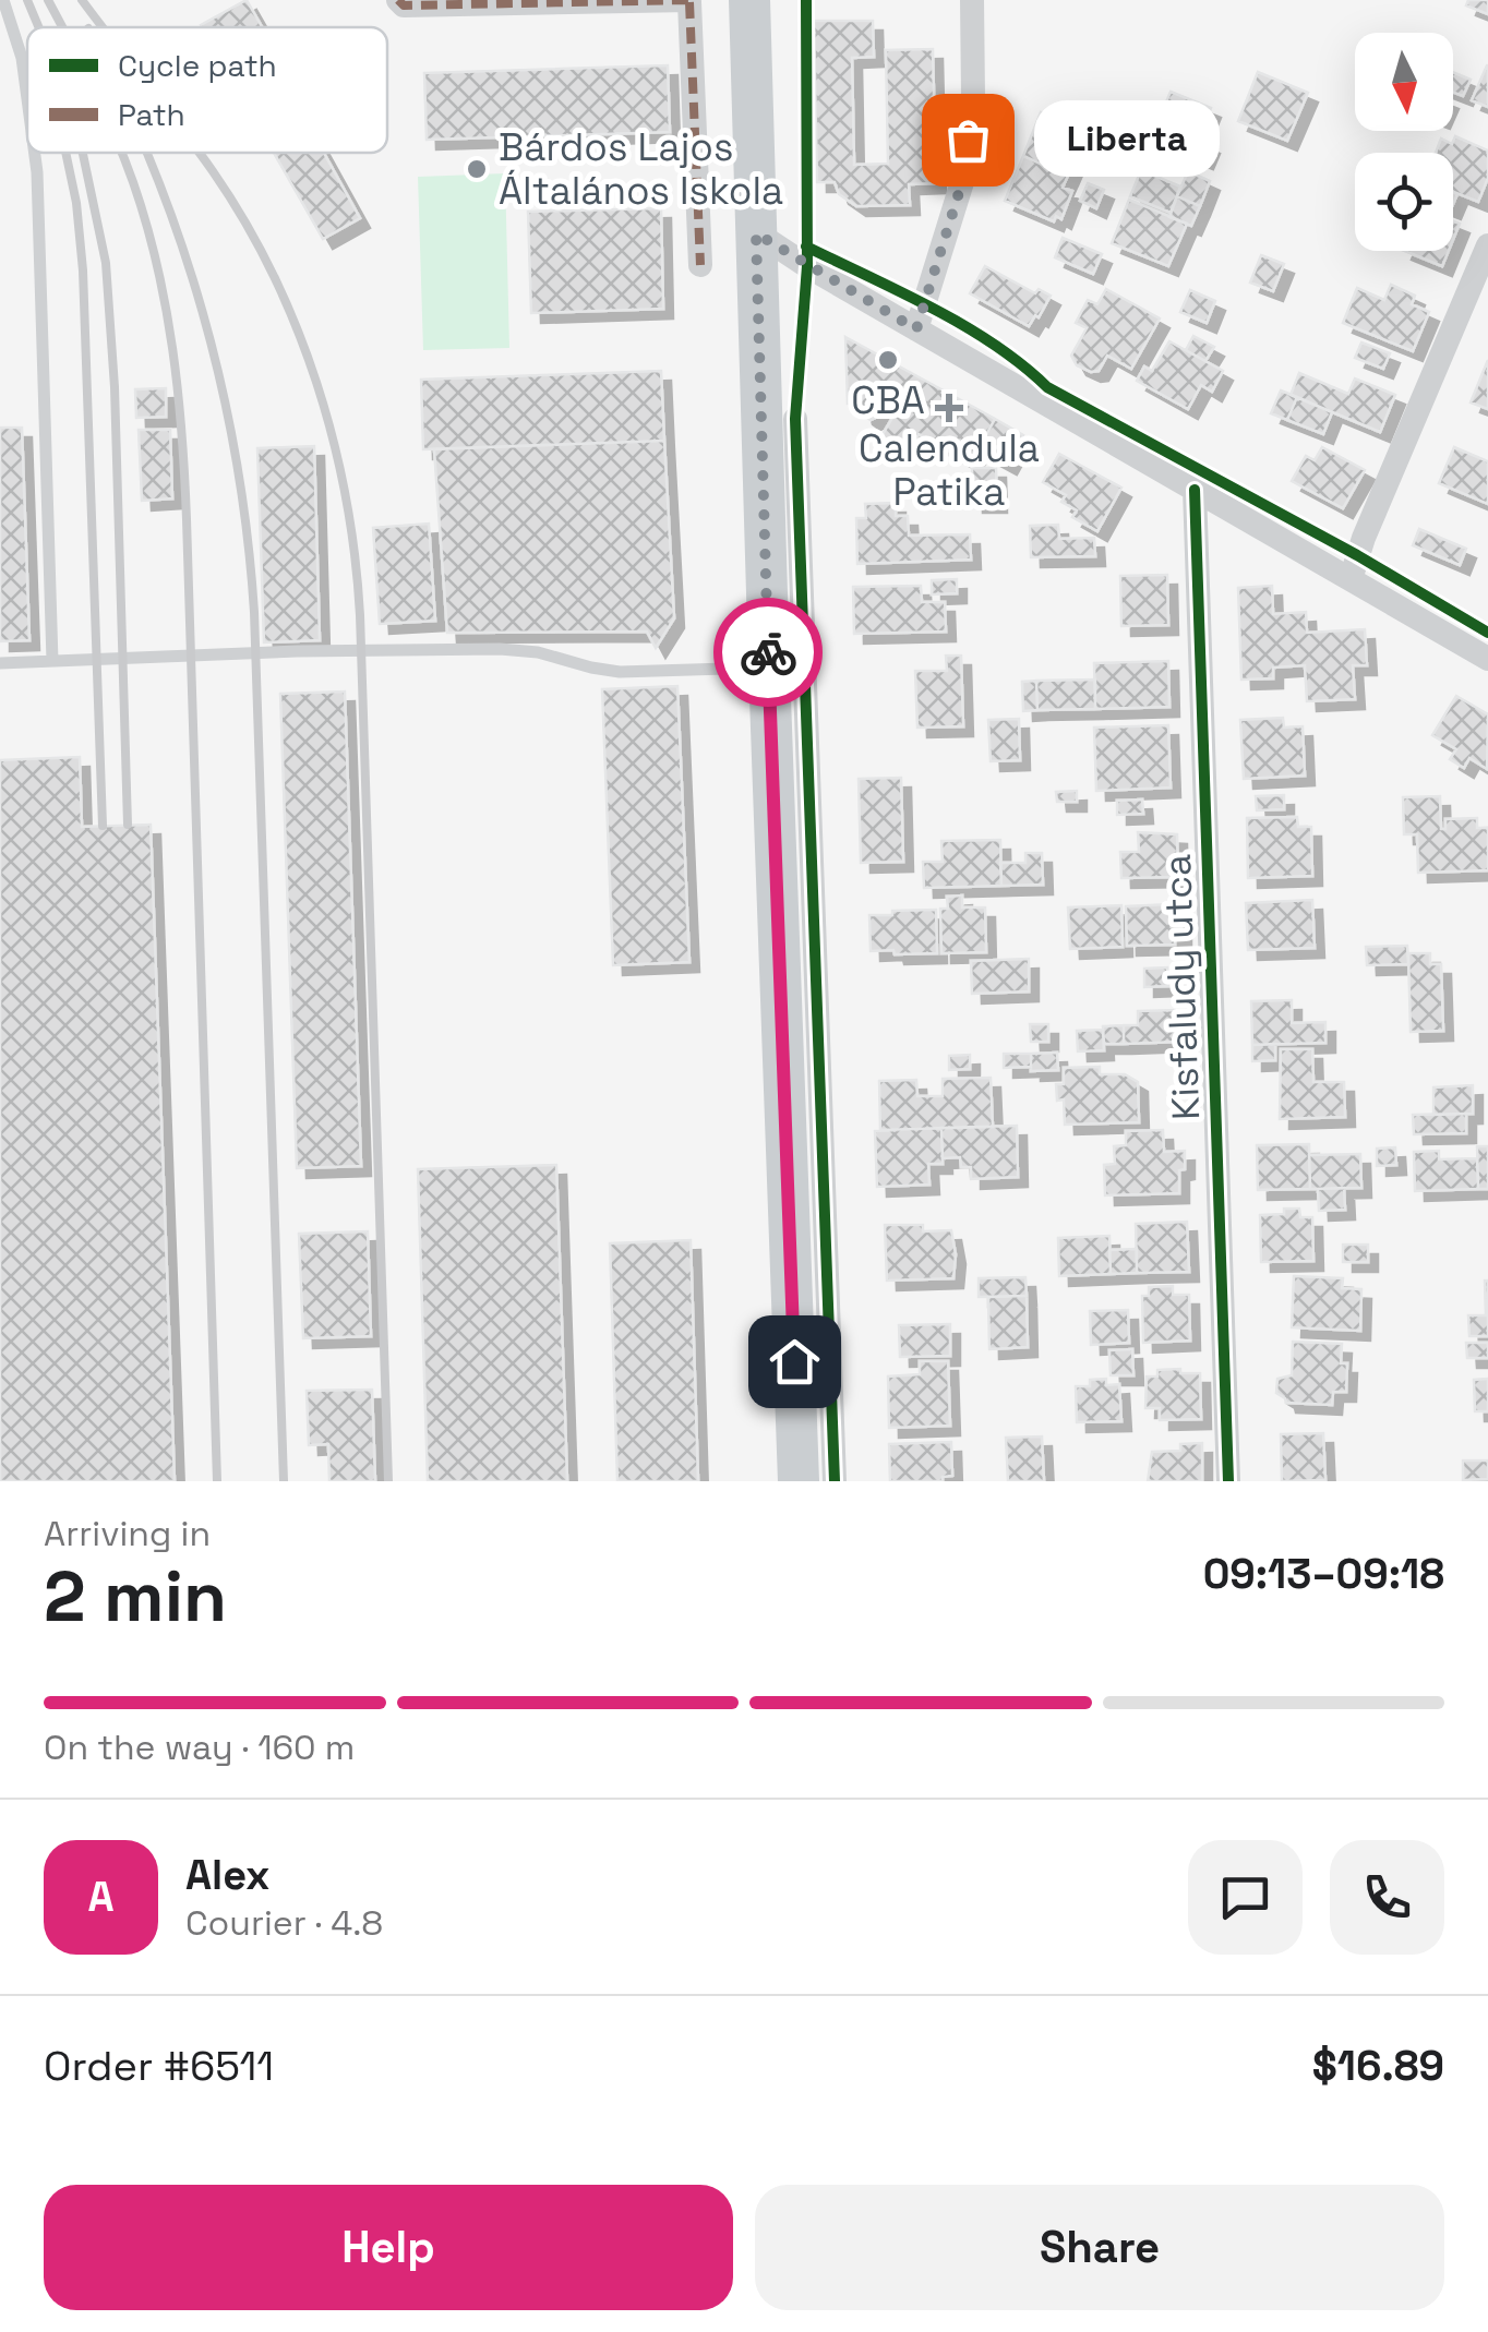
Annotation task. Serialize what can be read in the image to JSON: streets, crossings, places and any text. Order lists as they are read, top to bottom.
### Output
{
  "streets": {
    "street": ["Kisfaludy utca"]
  },
  "places": {
    "other": ["Liberta", "Bárdos Lajos Általános Iskola", "CBA"],
    "health": ["Calendula Patika"]
  },
  "legend": ["Cycle path", "Path"],
  "north": "bottom",
  "page": {
    "bubble": "Liberta",
    "heading": ["2 min", "Arriving in", "09:13–09:18"],
    "panel": [
      "Alex",
      "Courier · 4.8",
      "Order #6511",
      "$16.89"
    ],
    "bar": "On the way · 160 m",
    "round": "A",
    "buttons": ["Help", "Share"]
  }
}
